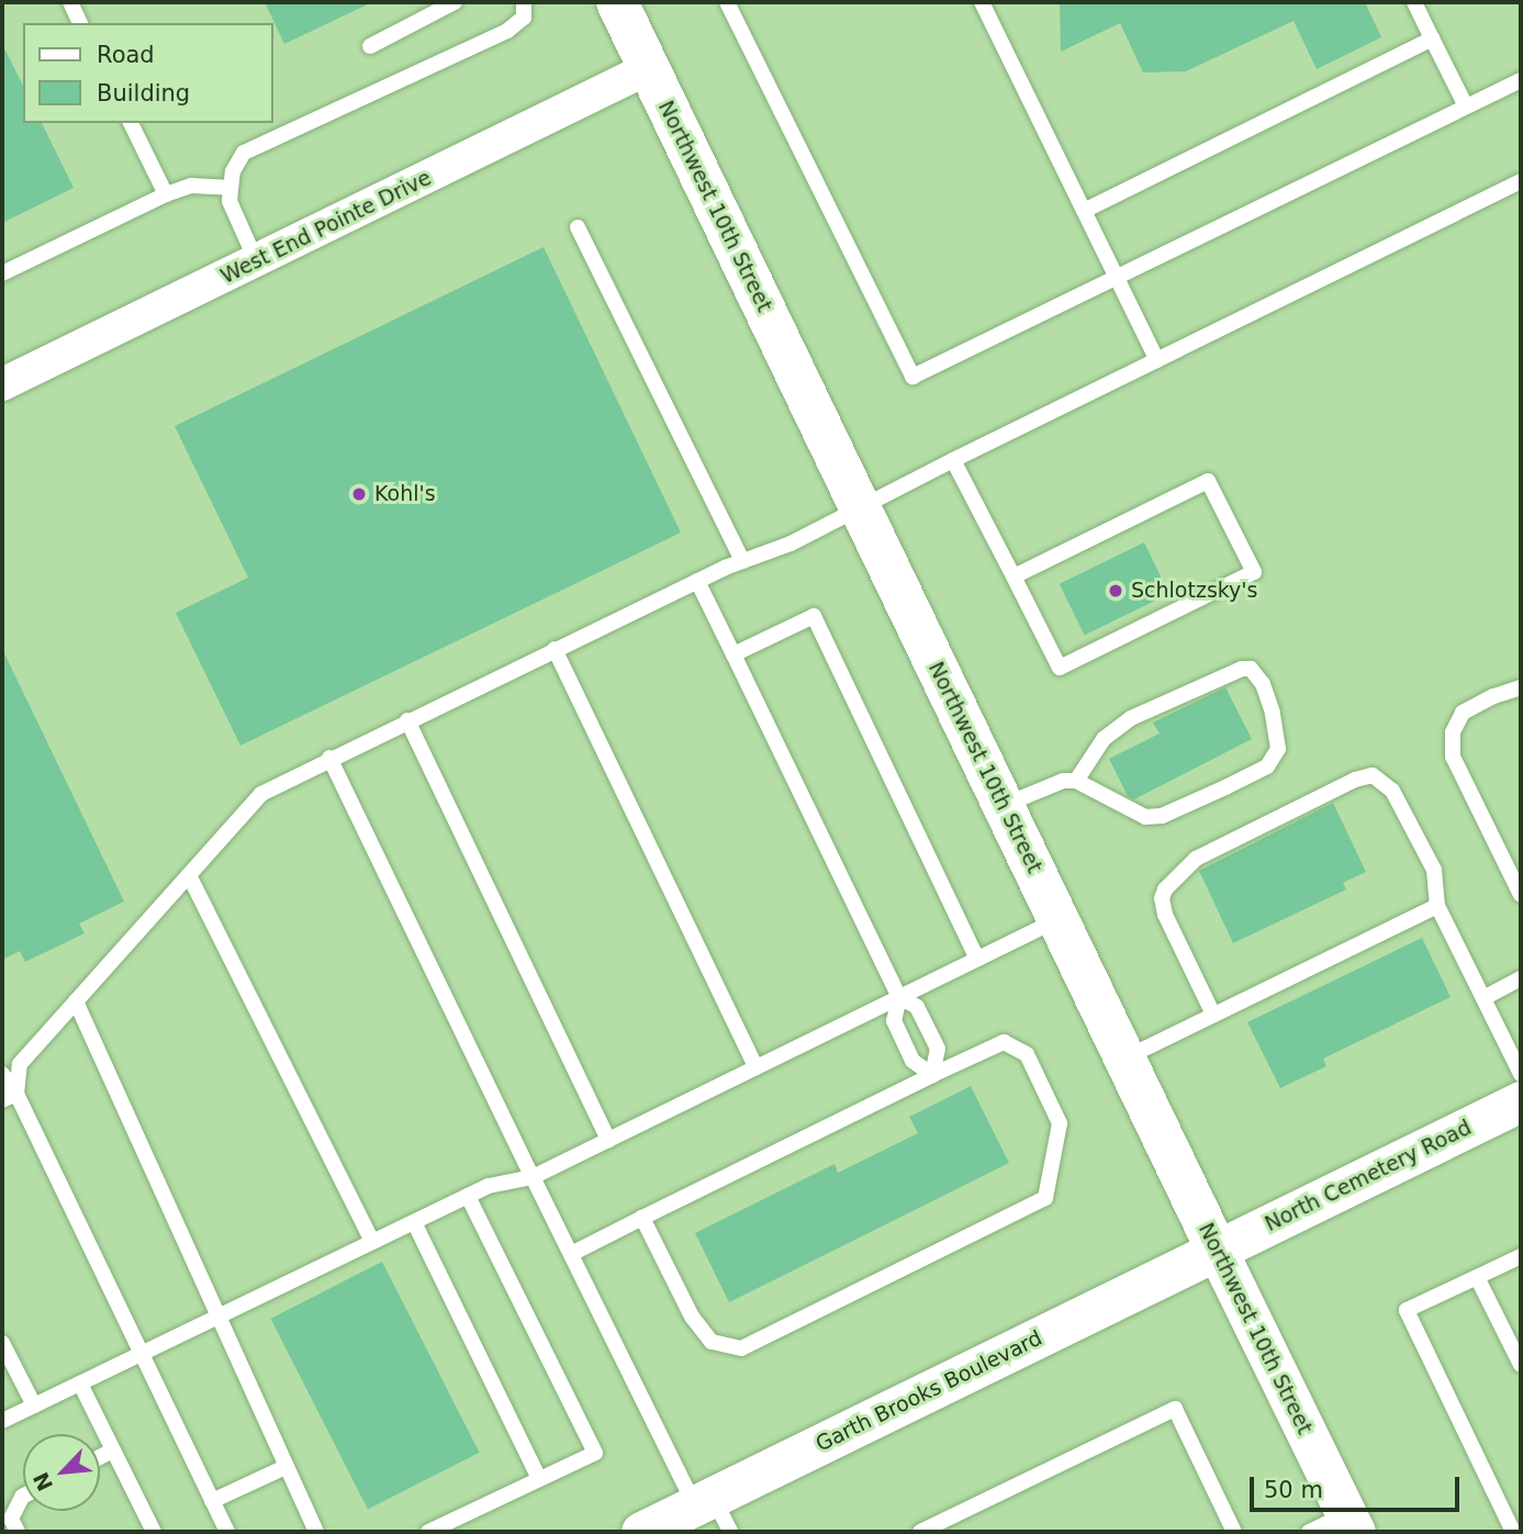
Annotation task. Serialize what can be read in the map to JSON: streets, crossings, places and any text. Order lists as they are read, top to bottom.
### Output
{
  "streets": {
    "main road": ["Northwest 10th Street"],
    "street": ["West End Pointe Drive", "North Cemetery Road", "Garth Brooks Boulevard"]
  },
  "crossings": [
    ["Northwest 10th Street", "West End Pointe Drive"],
    ["Northwest 10th Street", "North Cemetery Road"],
    ["Northwest 10th Street", "Garth Brooks Boulevard"],
    ["North Cemetery Road", "Garth Brooks Boulevard"]
  ],
  "places": ["Kohl's", "Schlotzsky's"],
  "legend": ["Road", "Building"],
  "scale_bar": "50 m",
  "north": "bottom left"
}
